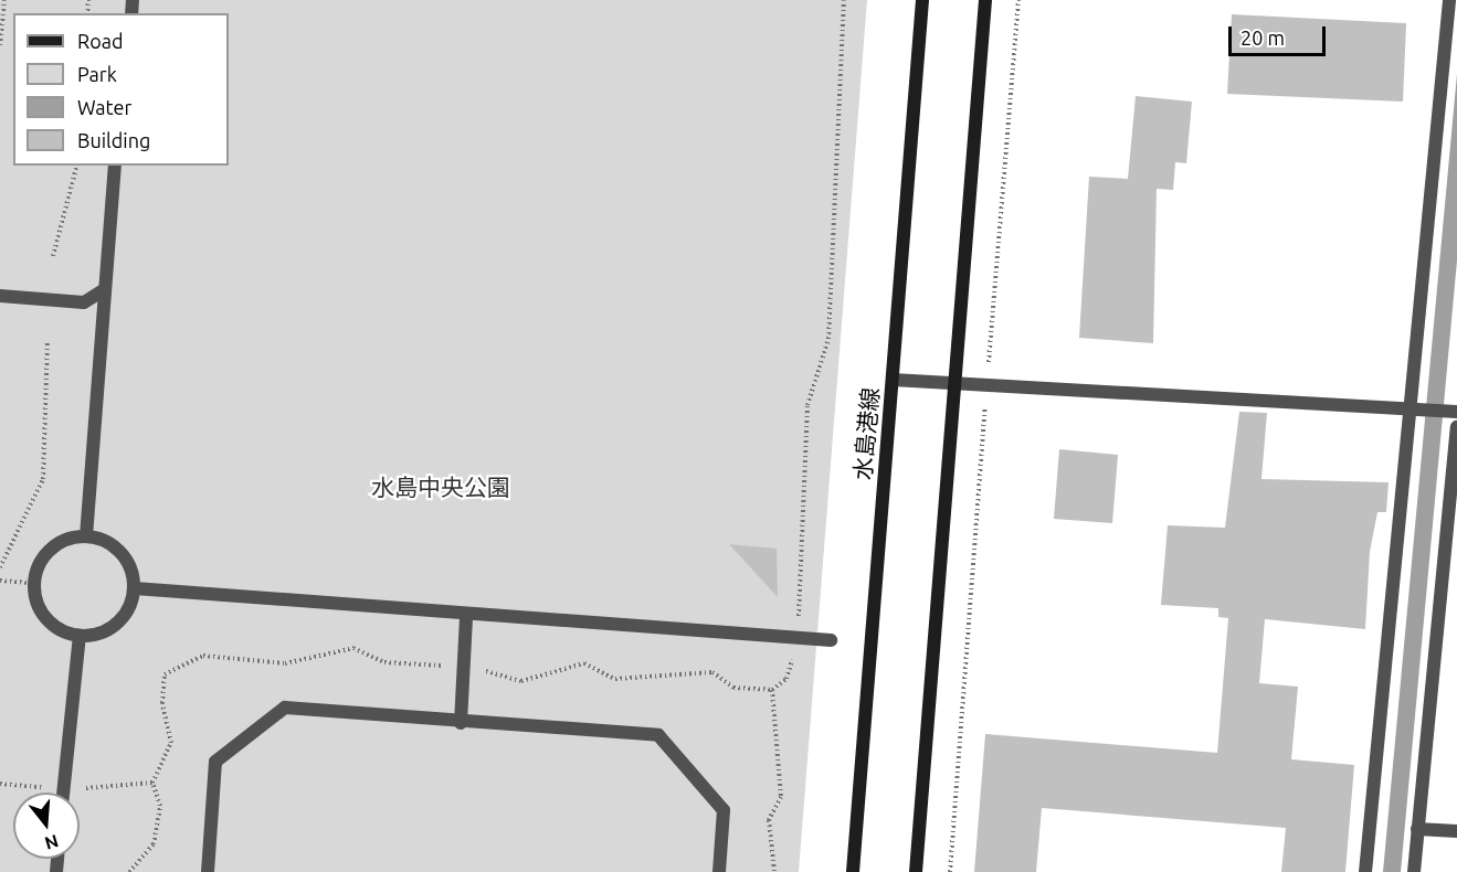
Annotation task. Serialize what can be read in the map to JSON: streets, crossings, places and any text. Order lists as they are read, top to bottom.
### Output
{
  "streets": {
    "main road": ["水島港線"]
  },
  "parks": ["水島中央公園"],
  "legend": [
    "Road",
    "Park",
    "Water",
    "Building"
  ],
  "scale_bar": "20 m",
  "north": "bottom"
}
